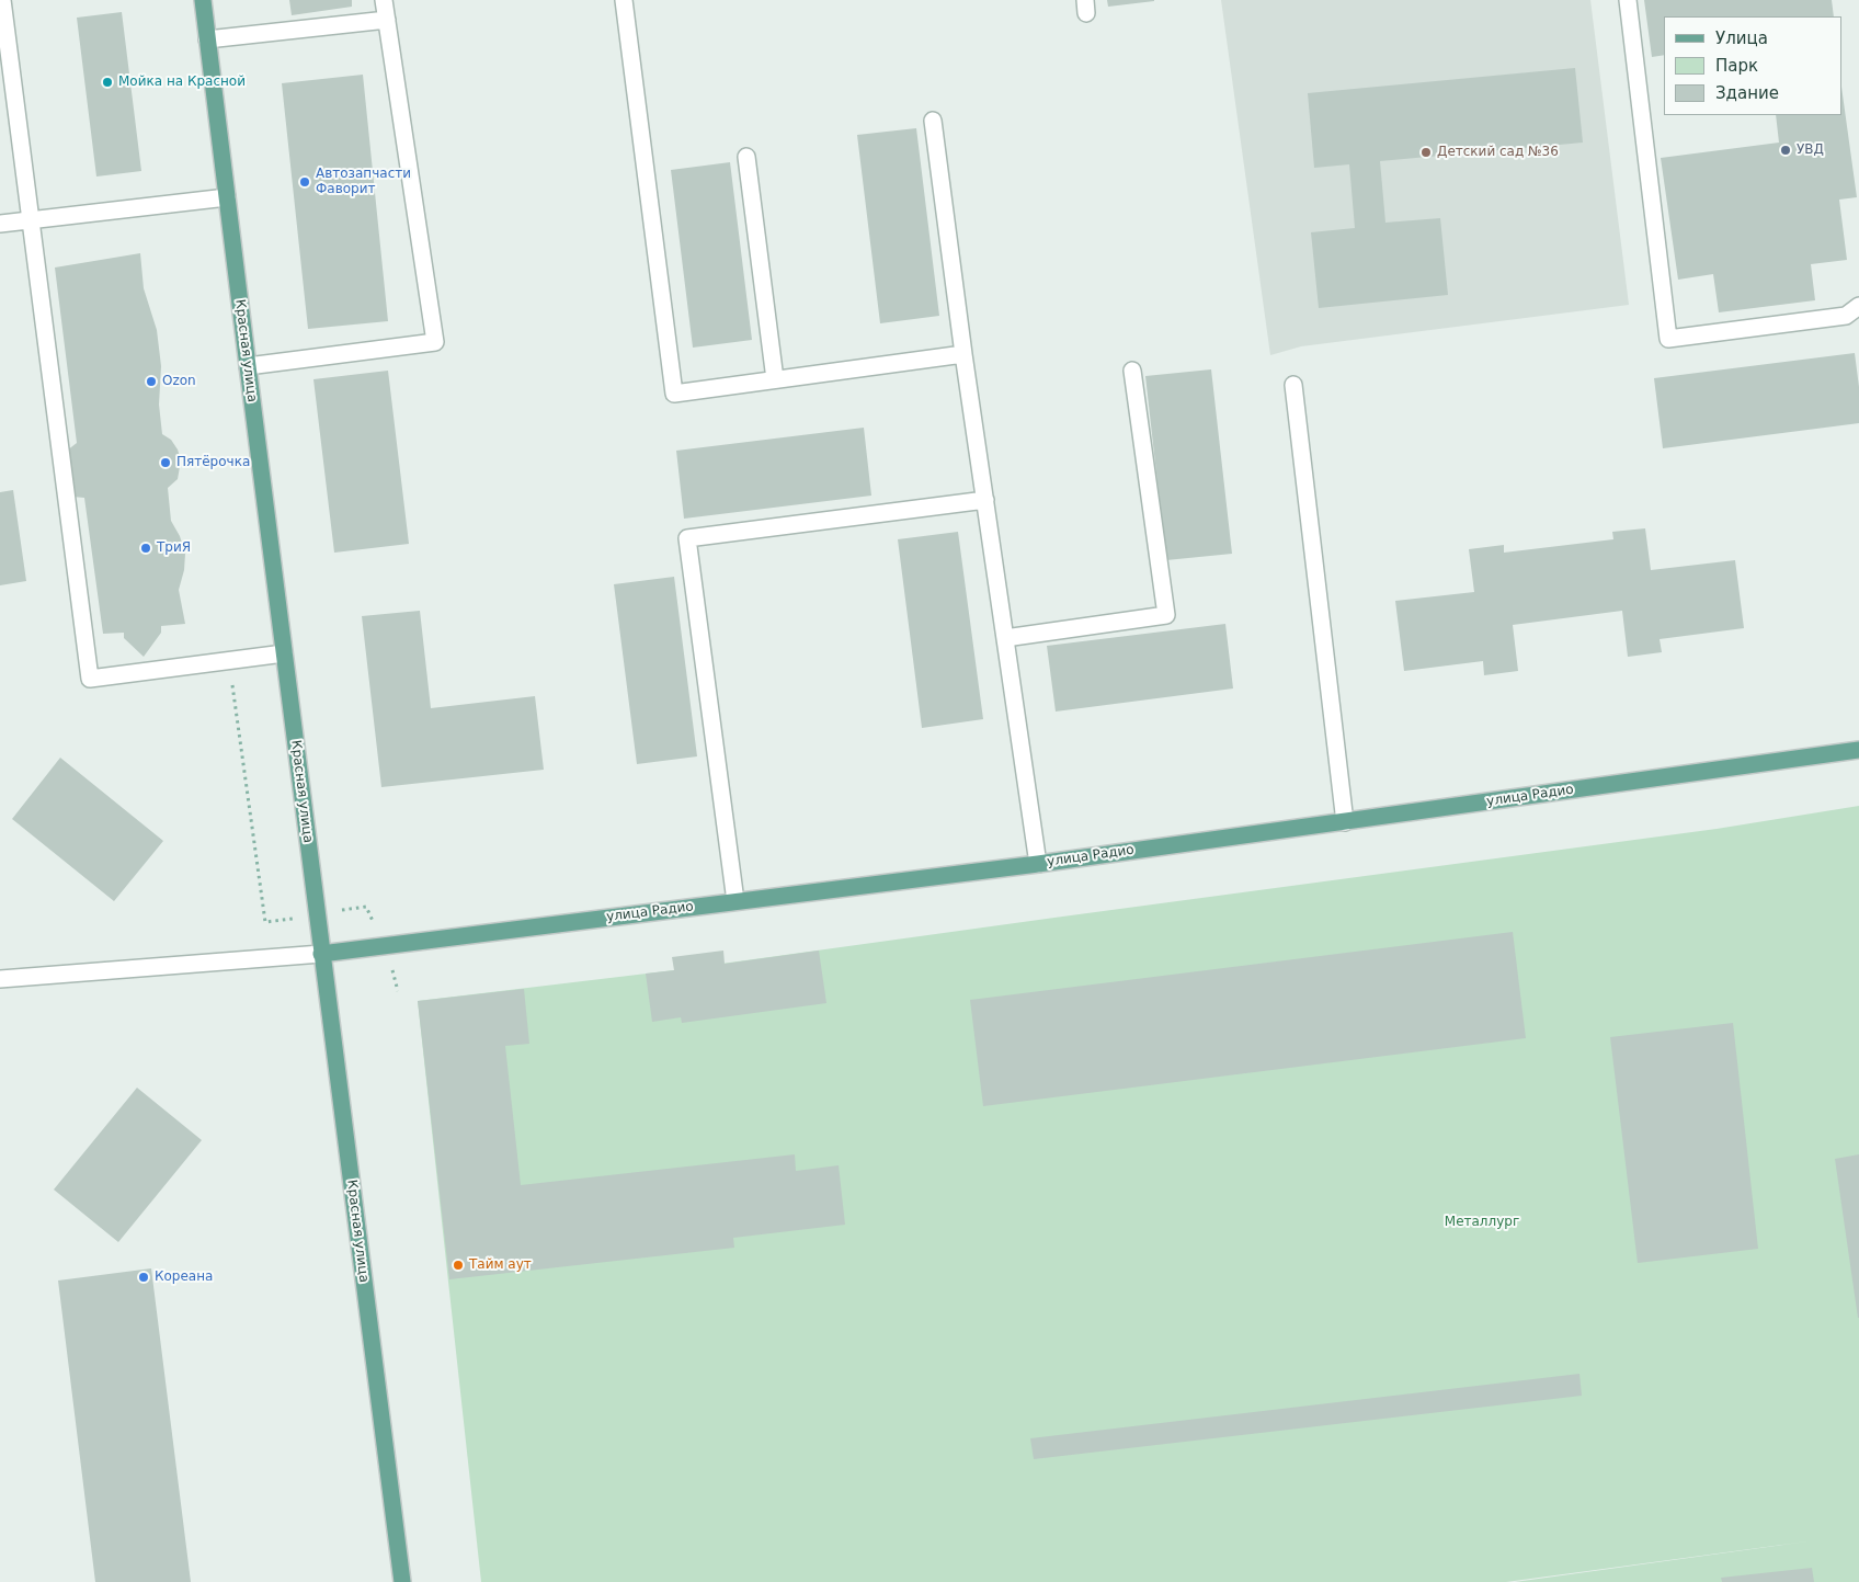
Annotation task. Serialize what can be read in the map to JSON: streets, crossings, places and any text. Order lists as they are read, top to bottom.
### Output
{
  "streets": {
    "main road": ["Красная улица", "улица Радио"]
  },
  "crossings": [
    ["Красная улица", "улица Радио"]
  ],
  "parks": ["Металлург"],
  "places": [
    "Мойка на Красной",
    "УВД",
    "Детский сад №36",
    "Автозапчасти Фаворит",
    "Ozon",
    "Пятёрочка",
    "ТриЯ",
    "Тайм аут",
    "Кореана"
  ],
  "legend": ["Улица", "Парк", "Здание"]
}
